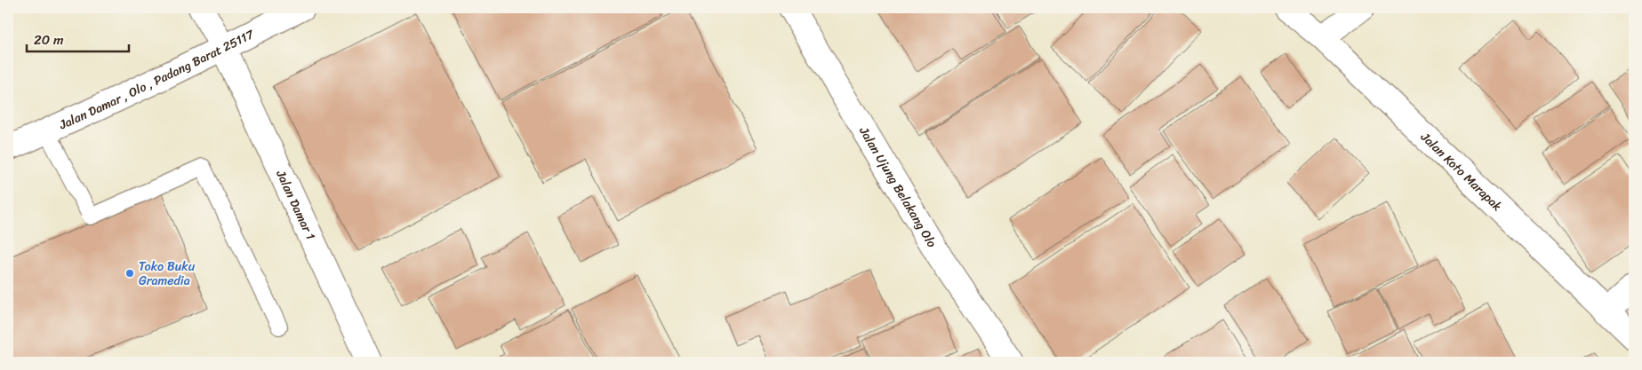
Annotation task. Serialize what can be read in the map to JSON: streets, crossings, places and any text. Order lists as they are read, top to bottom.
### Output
{
  "streets": {
    "street": [
      "Jalan Damar , Olo , Padang Barat 25117",
      "Jalan Koto Marapak",
      "Jalan Ujung Belakang Olo",
      "Jalan Damar 1"
    ]
  },
  "crossings": [
    ["Jalan Damar , Olo , Padang Barat 25117", "Jalan Damar 1"]
  ],
  "places": ["Toko Buku Gramedia"],
  "scale_bar": "20 m"
}
